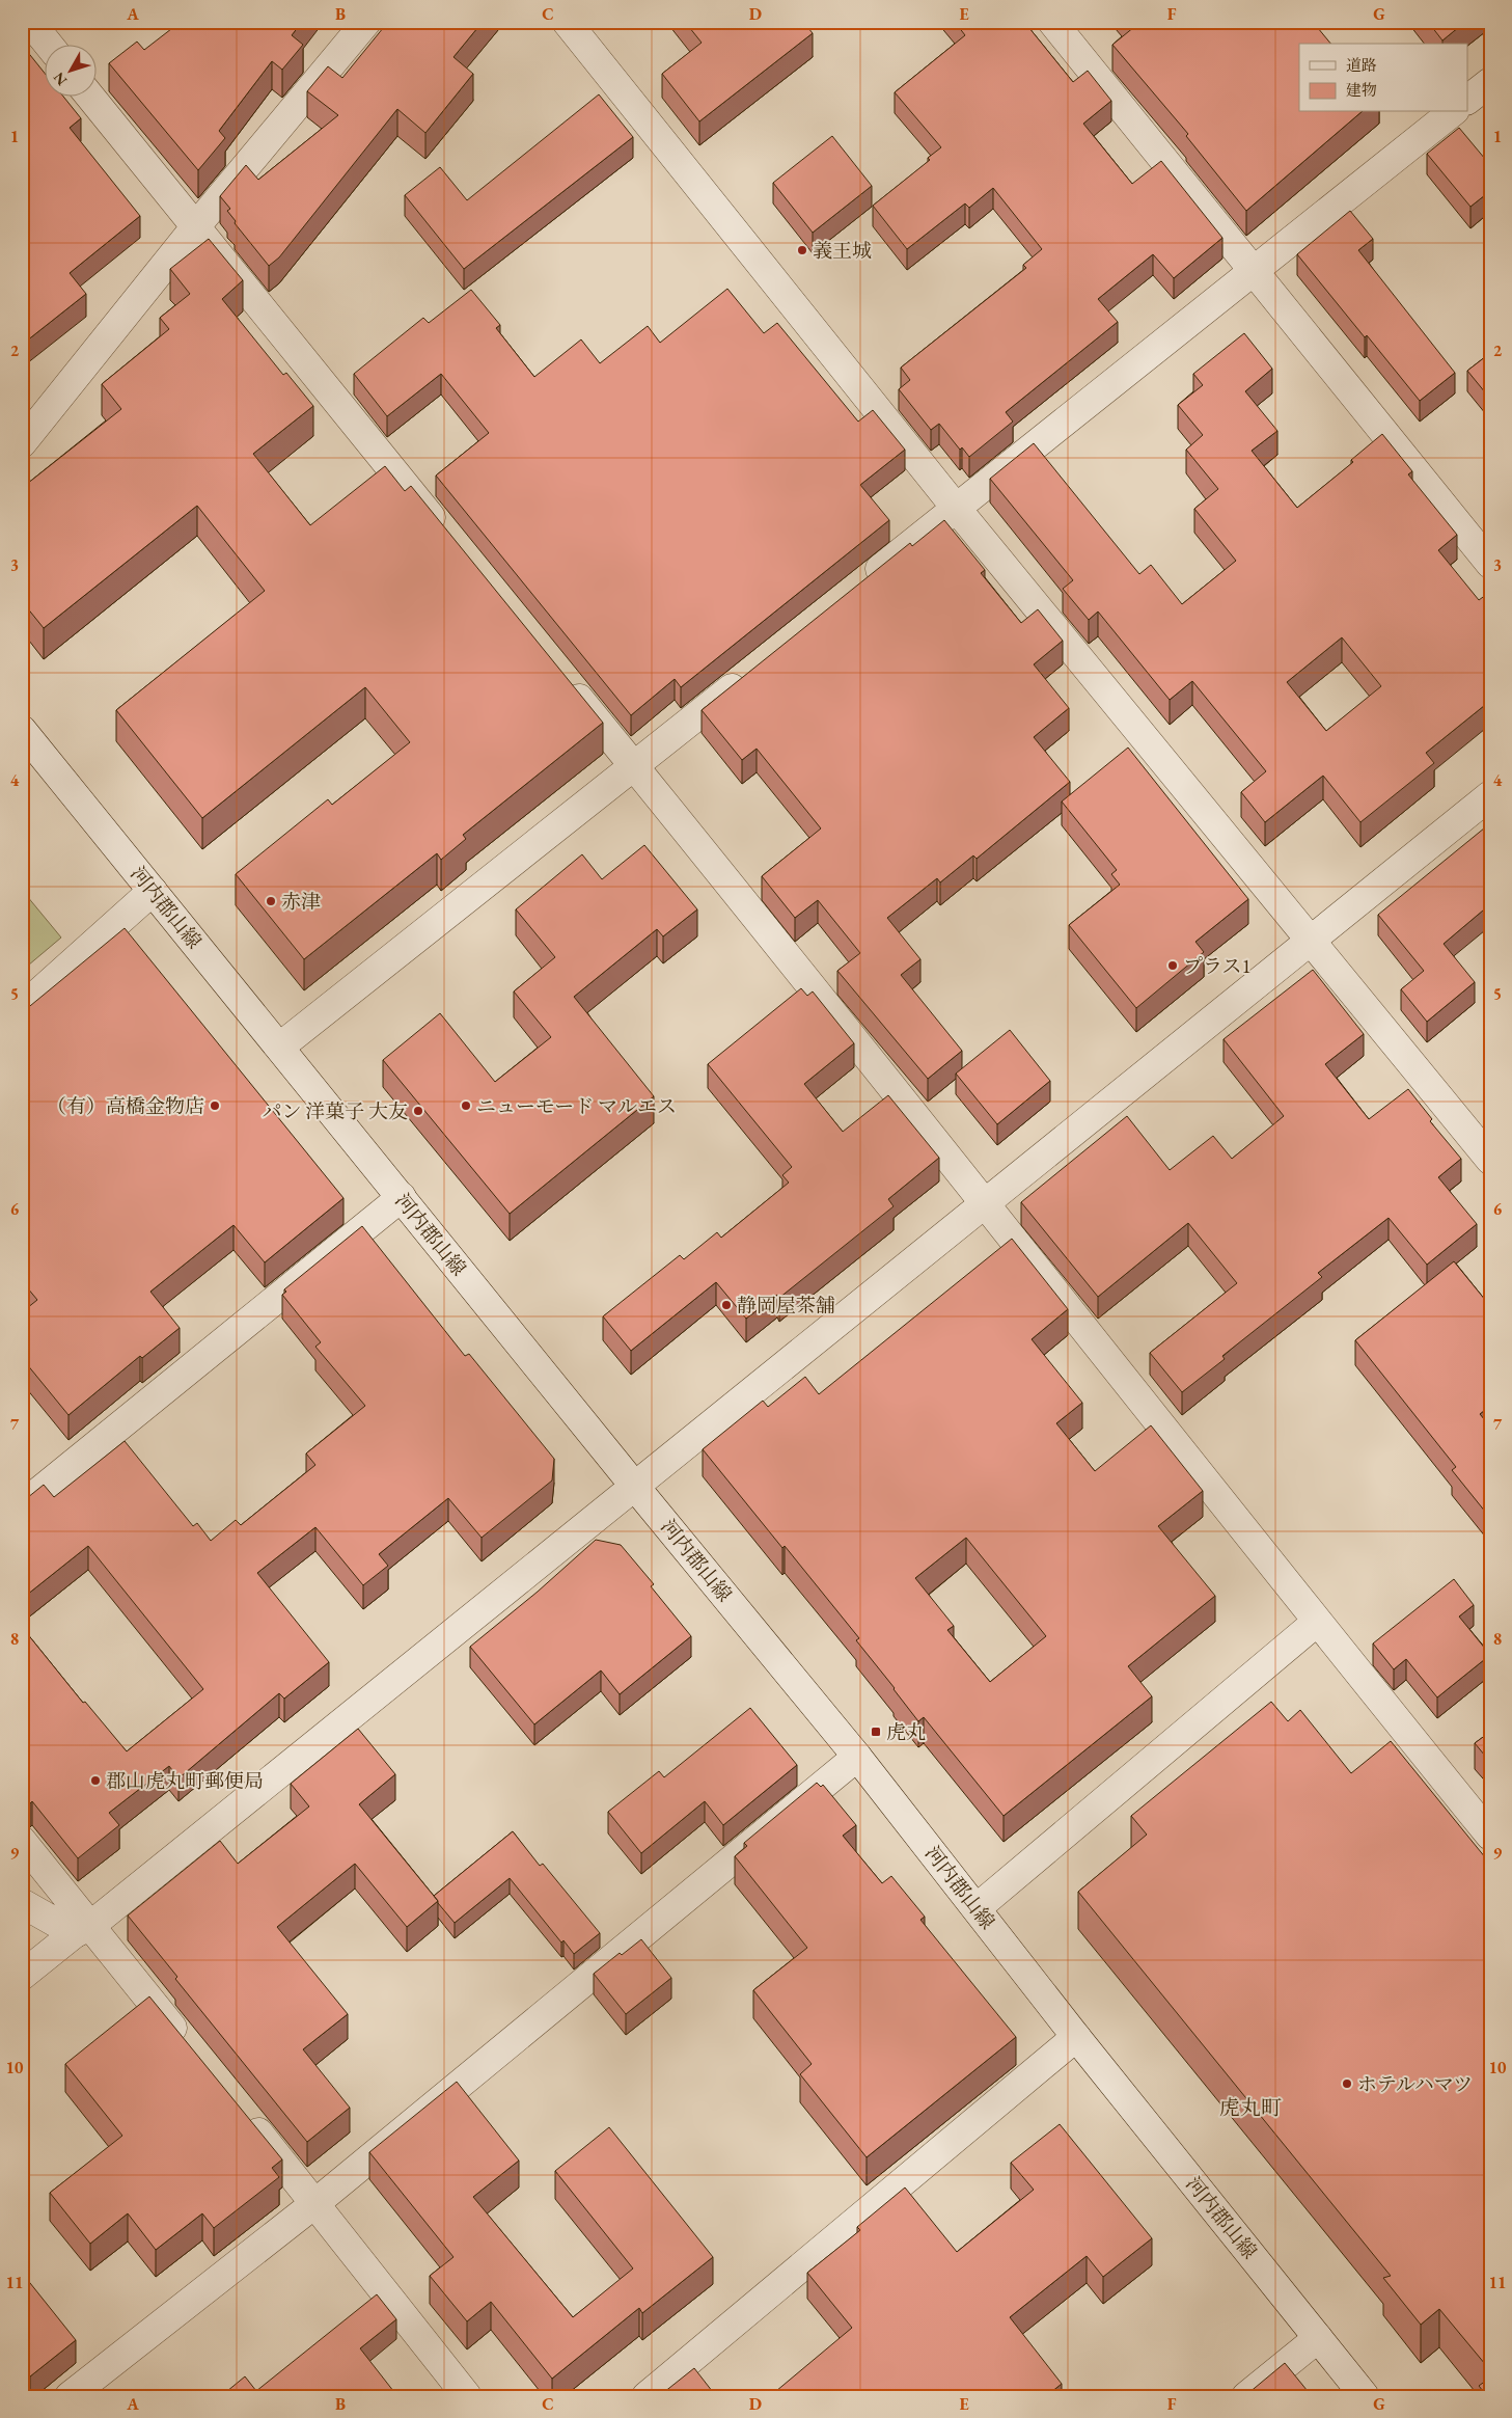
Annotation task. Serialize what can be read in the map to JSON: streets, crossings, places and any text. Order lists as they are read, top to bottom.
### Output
{
  "streets": {
    "street": ["河内郡山線"]
  },
  "districts": ["虎丸町"],
  "places": {
    "other": [
      "義王城",
      "赤津",
      "プラス1",
      "（有）高橋金物店",
      "ニューモード マルエス",
      "パン 洋菓子 大友",
      "静岡屋茶舗",
      "郡山虎丸町郵便局",
      "ホテルハマツ"
    ],
    "transit": ["虎丸"]
  },
  "legend": ["道路", "建物"],
  "north": "bottom left",
  "grid": {
    "columns": [
      "A",
      "B",
      "C",
      "D",
      "E",
      "F",
      "G"
    ],
    "rows": [
      "1",
      "2",
      "3",
      "4",
      "5",
      "6",
      "7",
      "8",
      "9",
      "10",
      "11"
    ]
  }
}
